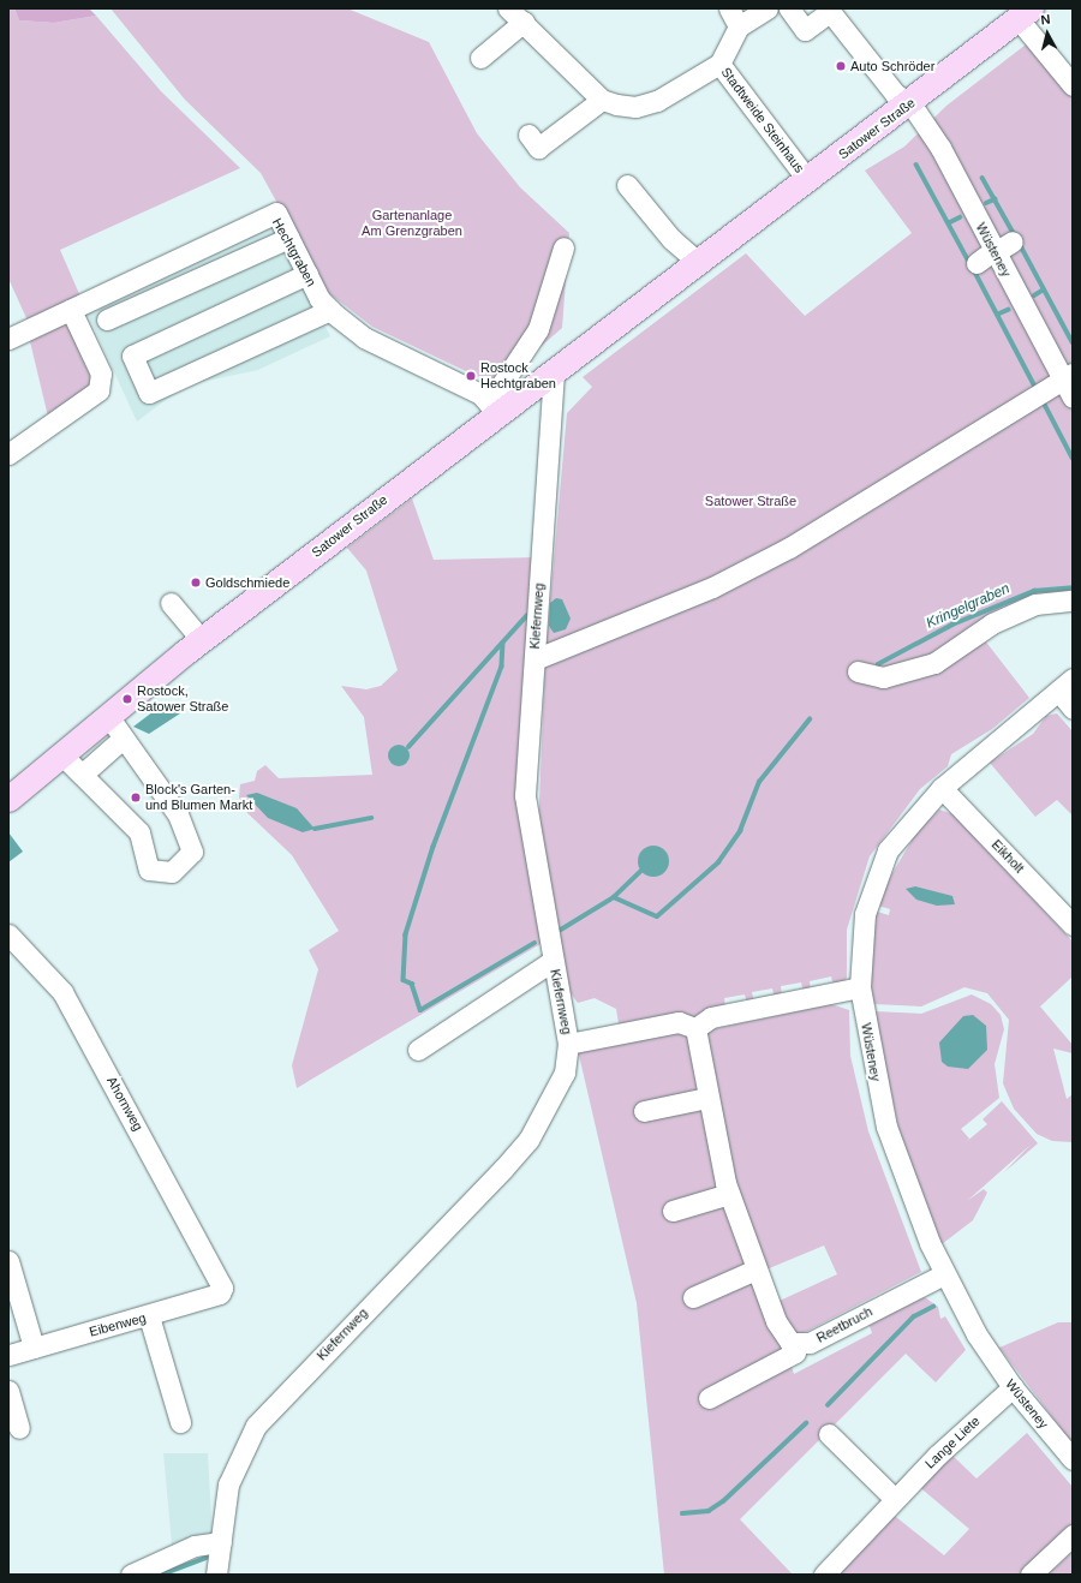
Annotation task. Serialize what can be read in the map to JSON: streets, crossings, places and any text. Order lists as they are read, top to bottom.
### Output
{
  "streets": {
    "main road": ["Satower Straße"],
    "street": [
      "Stadtweide Steinhaus",
      "Wüsteney",
      "Hechtgraben",
      "Kiefernweg",
      "Eikholt",
      "Ahornweg",
      "Eibenweg",
      "Reetbruch",
      "Lange Liete"
    ]
  },
  "crossings": [
    ["Stadtweide Steinhaus", "Satower Straße"],
    ["Satower Straße", "Wüsteney"],
    ["Satower Straße", "Hechtgraben"],
    ["Satower Straße", "Kiefernweg"],
    ["Wüsteney", "Eikholt"],
    ["Wüsteney", "Reetbruch"],
    ["Wüsteney", "Lange Liete"],
    ["Ahornweg", "Eibenweg"]
  ],
  "water": ["Kringelgraben"],
  "parks": ["Gartenanlage Am Grenzgraben", "Satower Straße"],
  "places": [
    "Auto Schröder",
    "Rostock Hechtgraben",
    "Goldschmiede",
    "Rostock, Satower Straße",
    "Block's Garten- und Blumen Markt"
  ],
  "north": "top"
}
